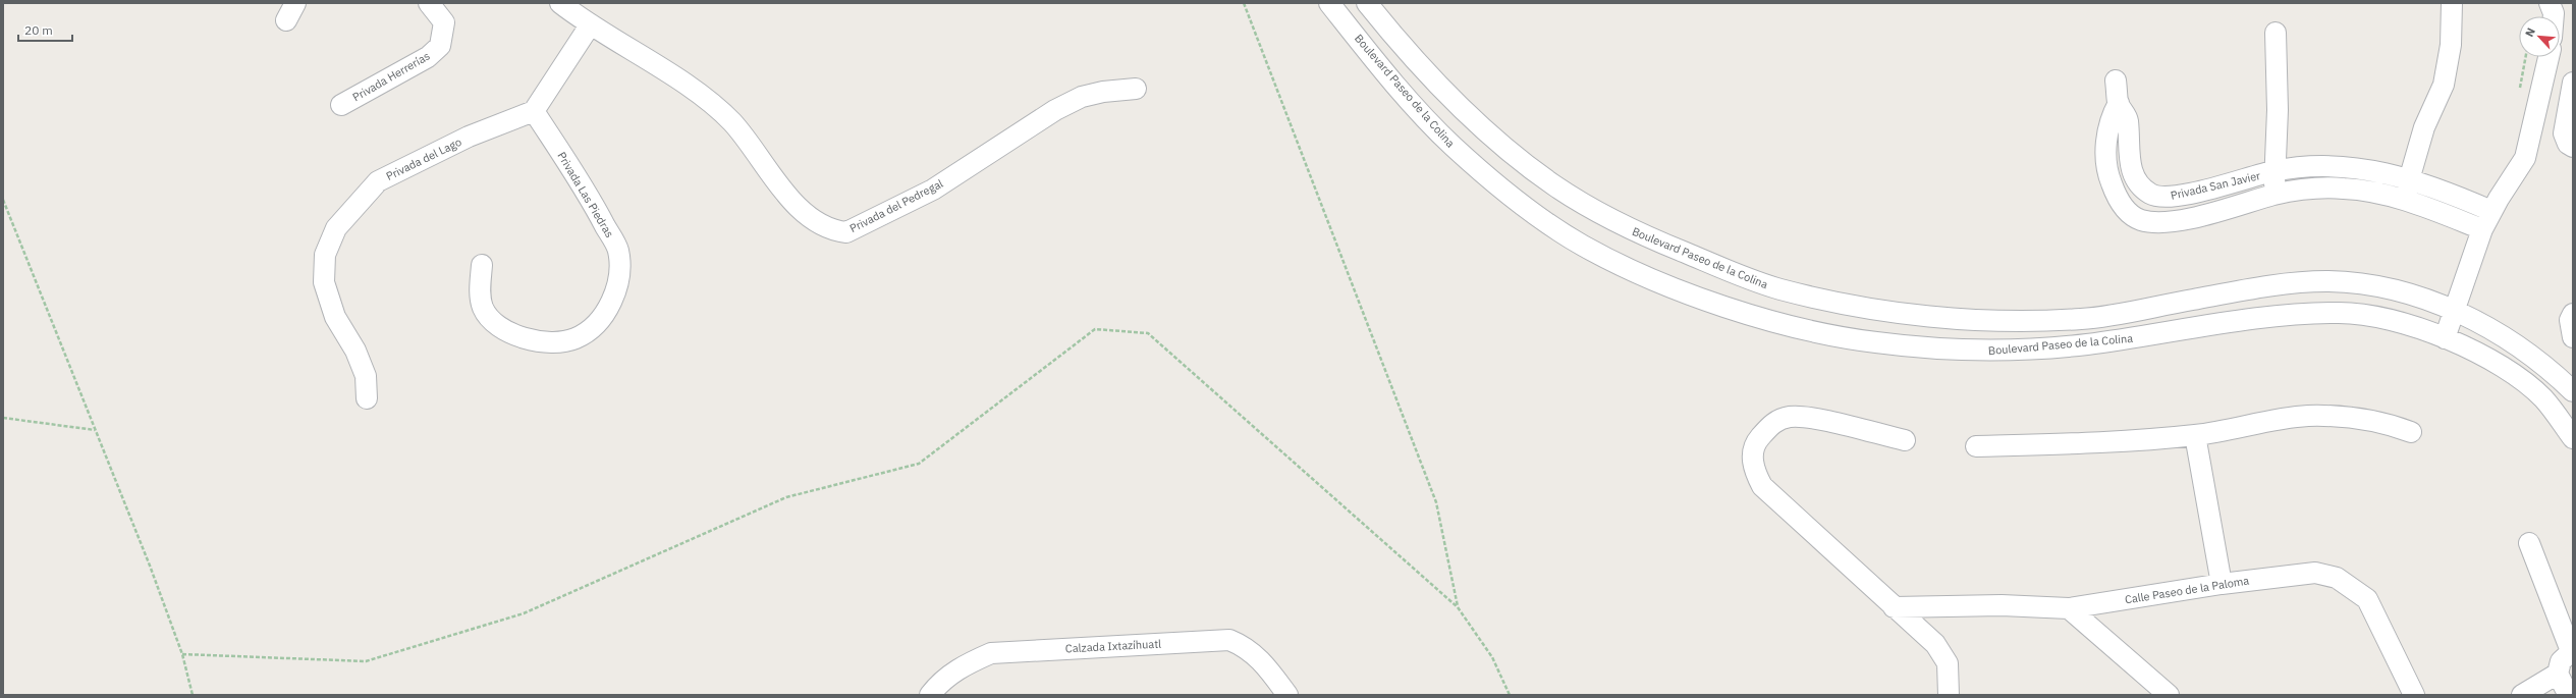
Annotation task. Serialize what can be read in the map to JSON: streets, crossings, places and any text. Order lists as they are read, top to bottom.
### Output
{
  "streets": {
    "street": [
      "Privada Herrerías",
      "Boulevard Paseo de la Colina",
      "Privada del Lago",
      "Privada San Javier",
      "Privada Las Piedras",
      "Privada del Pedregal",
      "Calle Paseo de la Paloma",
      "Calzada Ixtazíhuatl"
    ]
  },
  "crossings": [
    ["Privada del Lago", "Privada Las Piedras"]
  ],
  "scale_bar": "20 m",
  "north": "top left"
}
